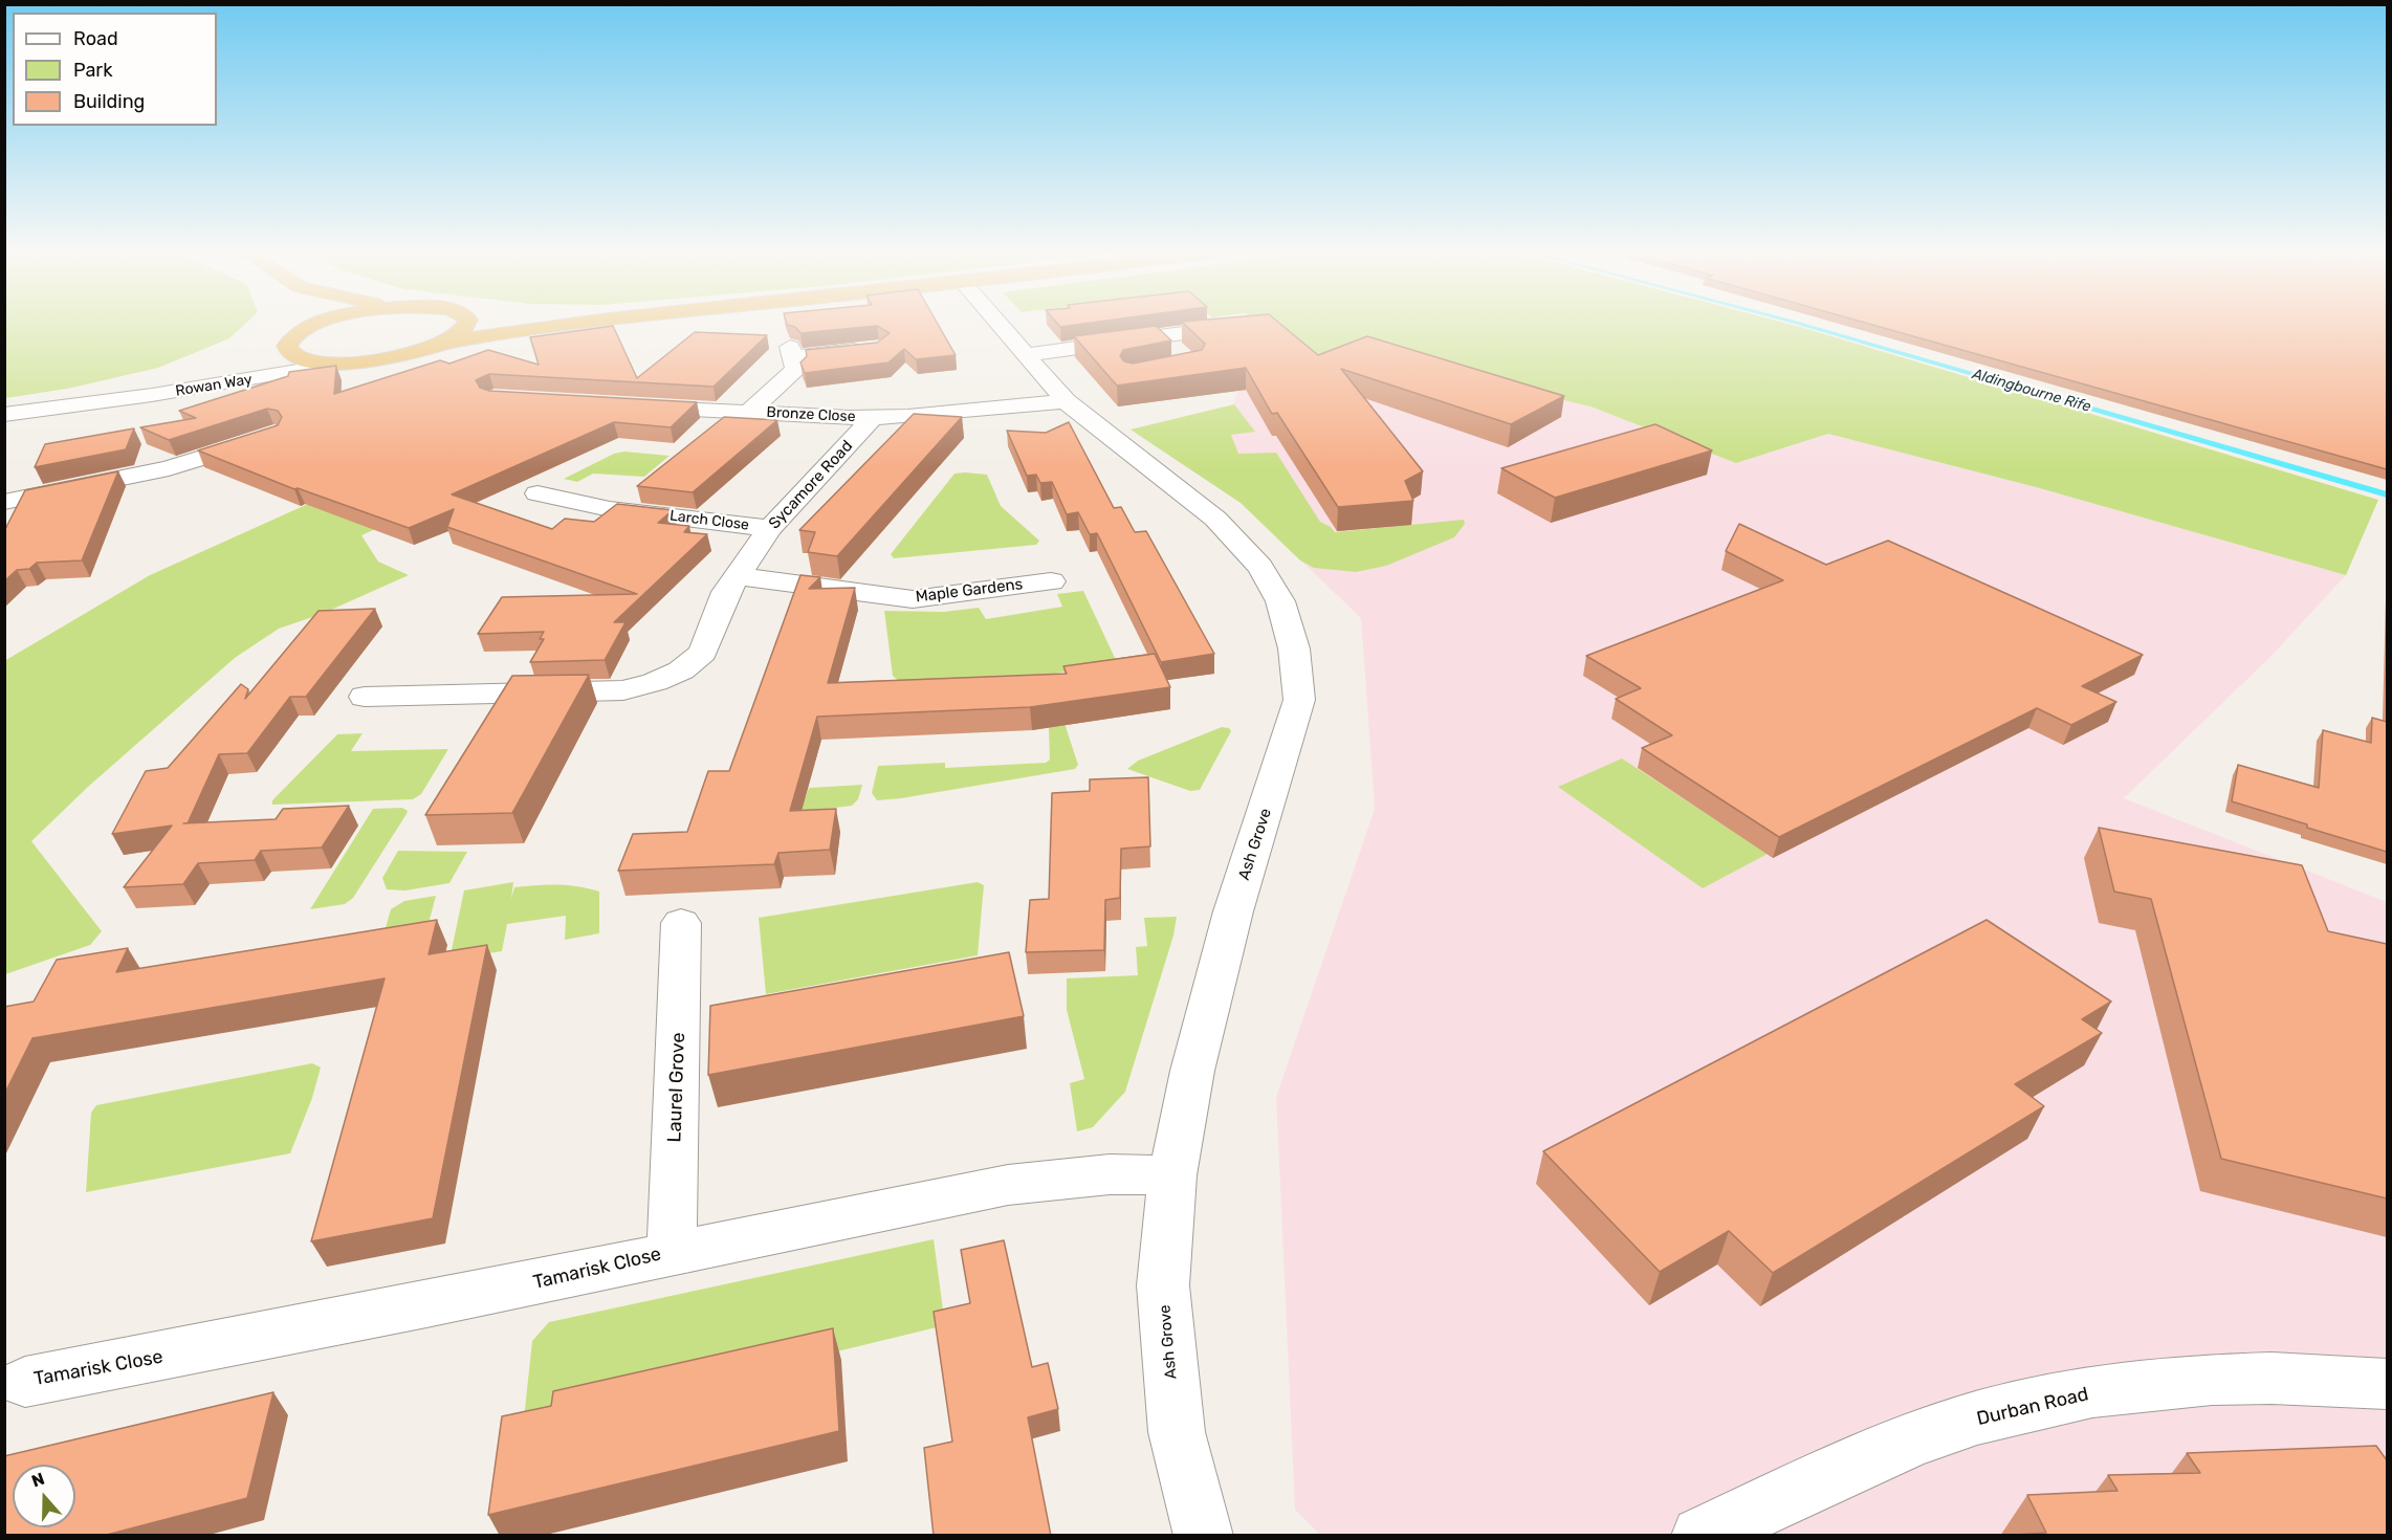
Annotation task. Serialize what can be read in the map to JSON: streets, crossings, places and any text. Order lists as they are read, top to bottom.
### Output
{
  "streets": {
    "street": [
      "Rowan Way",
      "Bronze Close",
      "Sycamore Road",
      "Larch Close",
      "Maple Gardens",
      "Ash Grove",
      "Laurel Grove",
      "Tamarisk Close",
      "Durban Road"
    ]
  },
  "crossings": [
    ["Bronze Close", "Sycamore Road"],
    ["Sycamore Road", "Larch Close"],
    ["Sycamore Road", "Maple Gardens"],
    ["Ash Grove", "Tamarisk Close"],
    ["Laurel Grove", "Tamarisk Close"]
  ],
  "water": ["Aldingbourne Rife"],
  "legend": ["Road", "Park", "Building"],
  "north": "top"
}
